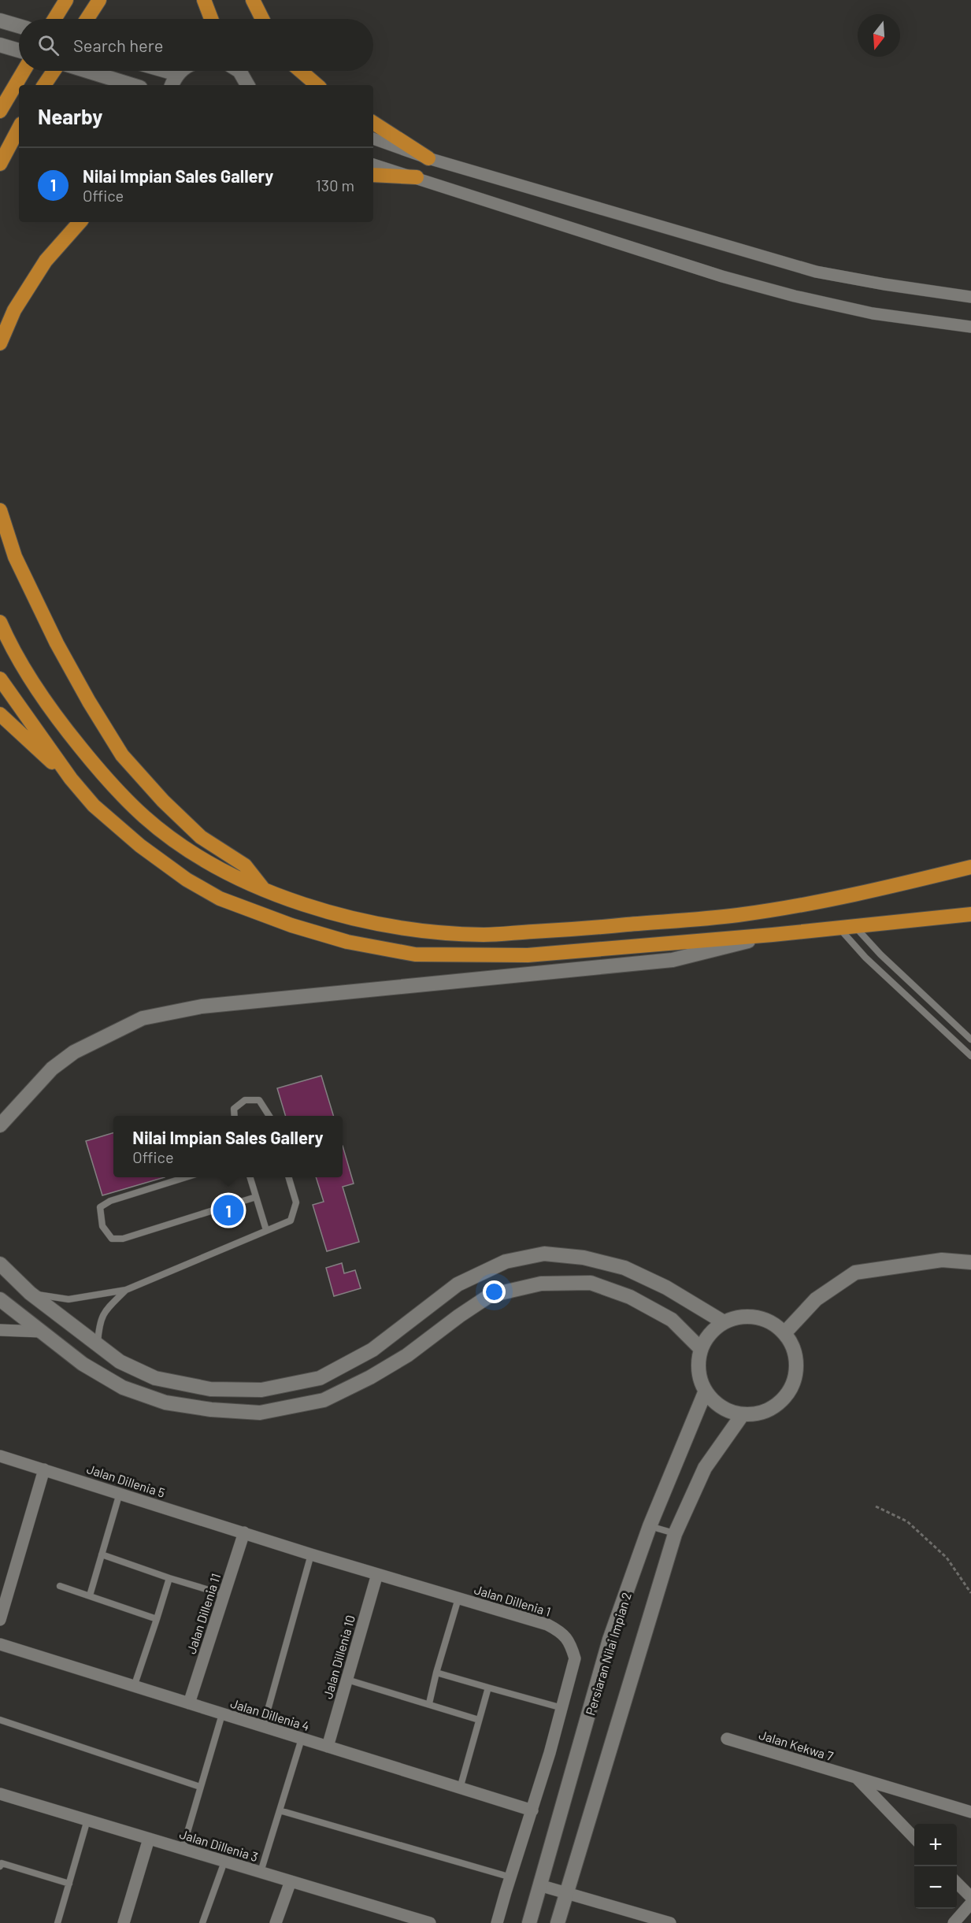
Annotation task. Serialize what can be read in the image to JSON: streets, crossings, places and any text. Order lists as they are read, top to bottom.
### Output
{
  "streets": {
    "street": [
      "Jalan Dillenia 5",
      "Jalan Dillenia 1",
      "Jalan Dillenia 11",
      "Persiaran Nilai Impian 2",
      "Jalan Dillenia 10",
      "Jalan Dillenia 4",
      "Jalan Kekwa 7",
      "Jalan Dillenia 3"
    ]
  },
  "crossings": [
    ["Jalan Dillenia 5", "Jalan Dillenia 1"],
    ["Jalan Dillenia 5", "Jalan Dillenia 11"],
    ["Jalan Dillenia 1", "Jalan Dillenia 11"],
    ["Jalan Dillenia 1", "Jalan Dillenia 10"],
    ["Jalan Dillenia 1", "Jalan Dillenia 4"],
    ["Jalan Dillenia 11", "Jalan Dillenia 4"],
    ["Jalan Dillenia 10", "Jalan Dillenia 4"]
  ],
  "north": "bottom",
  "page": {
    "search": "Search here",
    "heading": "Nearby",
    "list": [
      {
        "mark": "1",
        "name": "Nilai Impian Sales Gallery",
        "note": "Office",
        "value": "130 m"
      }
    ],
    "popup": ["Nilai Impian Sales Gallery", "Office"],
    "pins": "1",
    "map_buttons": ["+", "−"]
  }
}
